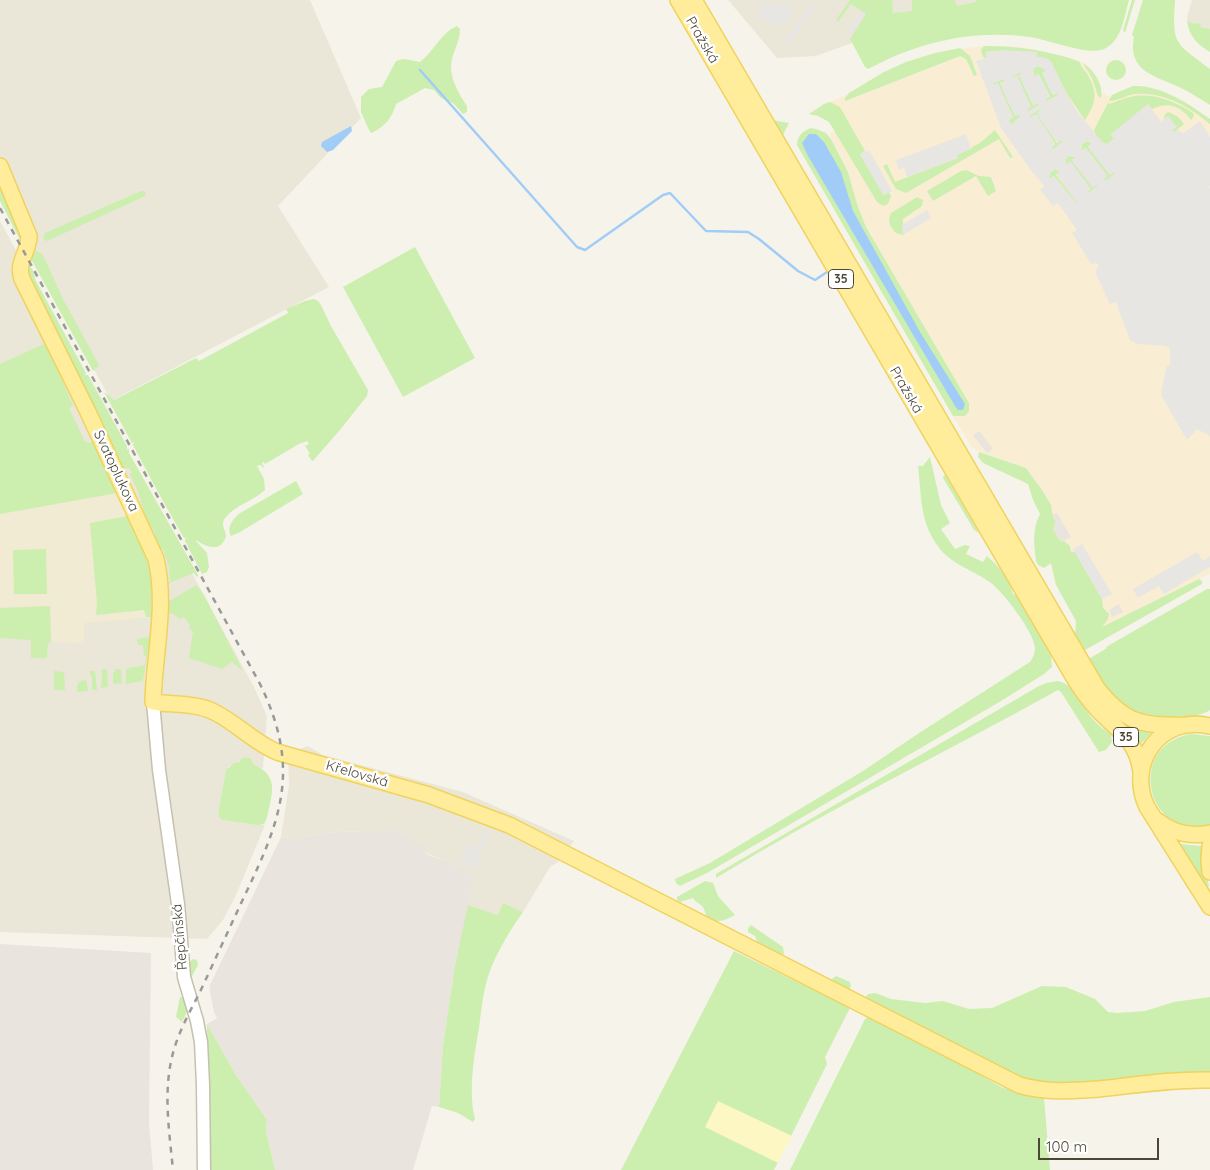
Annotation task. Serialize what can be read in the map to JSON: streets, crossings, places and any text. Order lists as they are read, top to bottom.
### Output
{
  "streets": {
    "main road": [
      "Pražská",
      "35",
      "Svatoplukova",
      "Křelovská"
    ],
    "street": ["Řepčínská"]
  },
  "crossings": [
    ["Svatoplukova", "Křelovská"],
    ["Svatoplukova", "Řepčínská"],
    ["Křelovská", "Řepčínská"]
  ],
  "scale_bar": "100 m"
}
